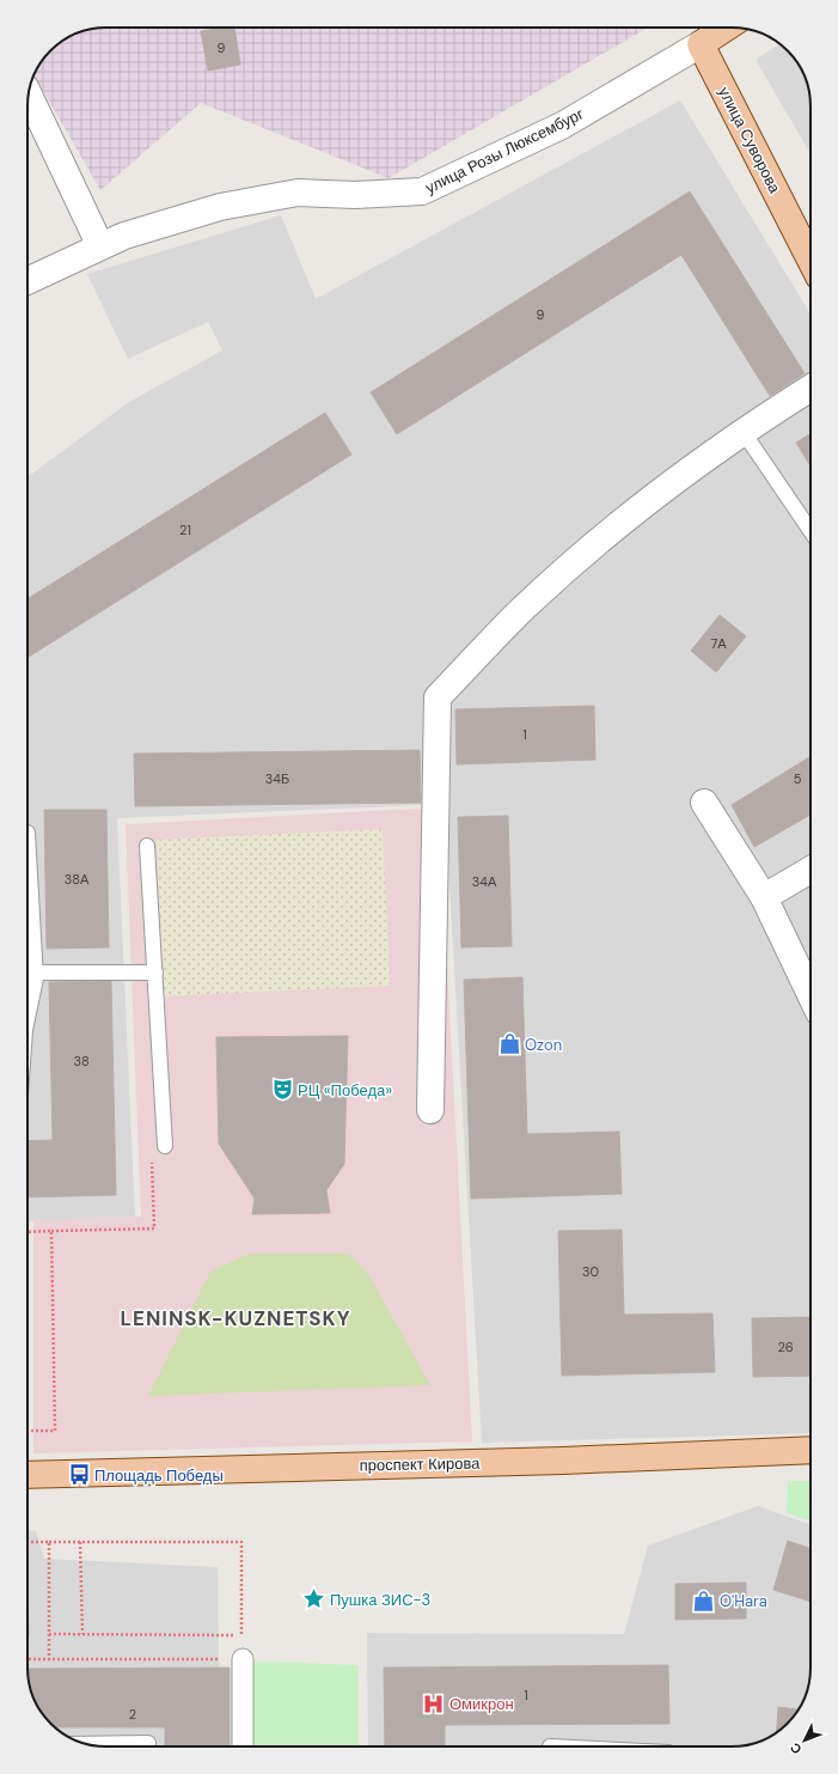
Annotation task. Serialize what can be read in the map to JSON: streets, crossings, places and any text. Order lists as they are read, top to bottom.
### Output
{
  "streets": {
    "main road": ["улица Суворова", "проспект Кирова"],
    "street": ["улица Розы Люксембург"]
  },
  "crossings": [
    ["улица Суворова", "улица Розы Люксембург"]
  ],
  "districts": ["LENINSK-KUZNETSKY"],
  "places": {
    "shop": ["Ozon", "O'Hara"],
    "theatre": ["РЦ «Победа»"],
    "bus stop": ["Площадь Победы"],
    "place": ["Пушка ЗИС-3"],
    "hospital": ["Омикрон"]
  },
  "house_numbers": [
    "9",
    "9",
    "21",
    "7А",
    "1",
    "34Б",
    "5",
    "38А",
    "34А",
    "38",
    "30",
    "26",
    "1",
    "2"
  ],
  "north": "bottom left"
}
